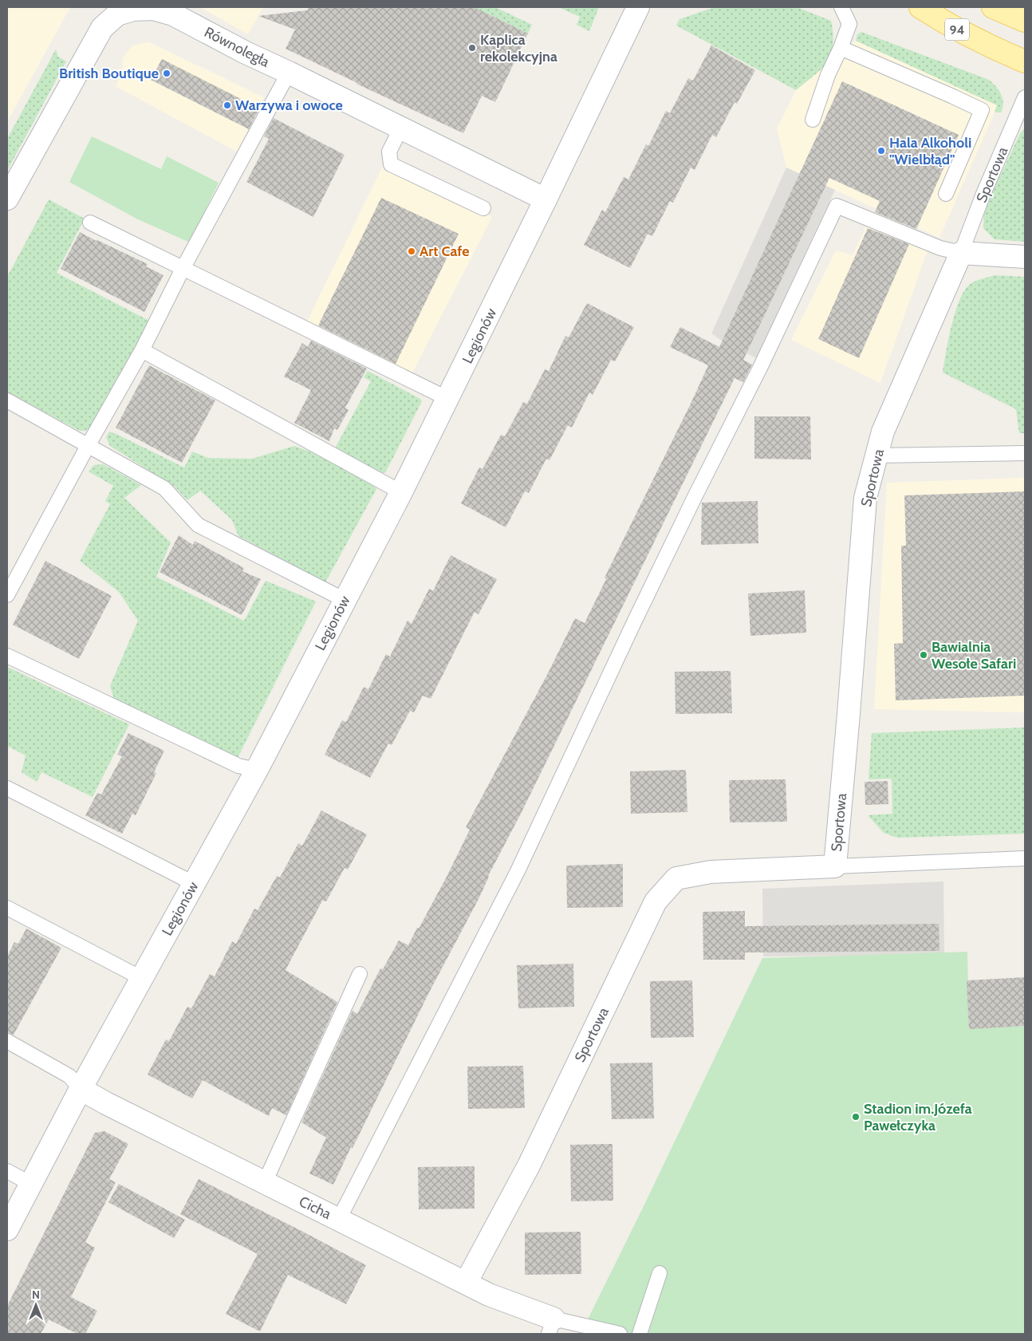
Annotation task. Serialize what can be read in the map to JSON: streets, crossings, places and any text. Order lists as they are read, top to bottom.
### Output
{
  "streets": {
    "main road": ["94"],
    "street": [
      "Równoległa",
      "Sportowa",
      "Legionów",
      "Cicha"
    ]
  },
  "crossings": [
    ["Równoległa", "Legionów"],
    ["Sportowa", "Cicha"],
    ["Legionów", "Cicha"]
  ],
  "places": [
    "Kaplica rekolekcyjna",
    "British Boutique",
    "Warzywa i owoce",
    "Hala Alkoholi \"Wielbłąd\"",
    "Art Cafe",
    "Bawialnia Wesołe Safari",
    "Stadion im.Józefa Pawełczyka"
  ],
  "north": "top"
}
